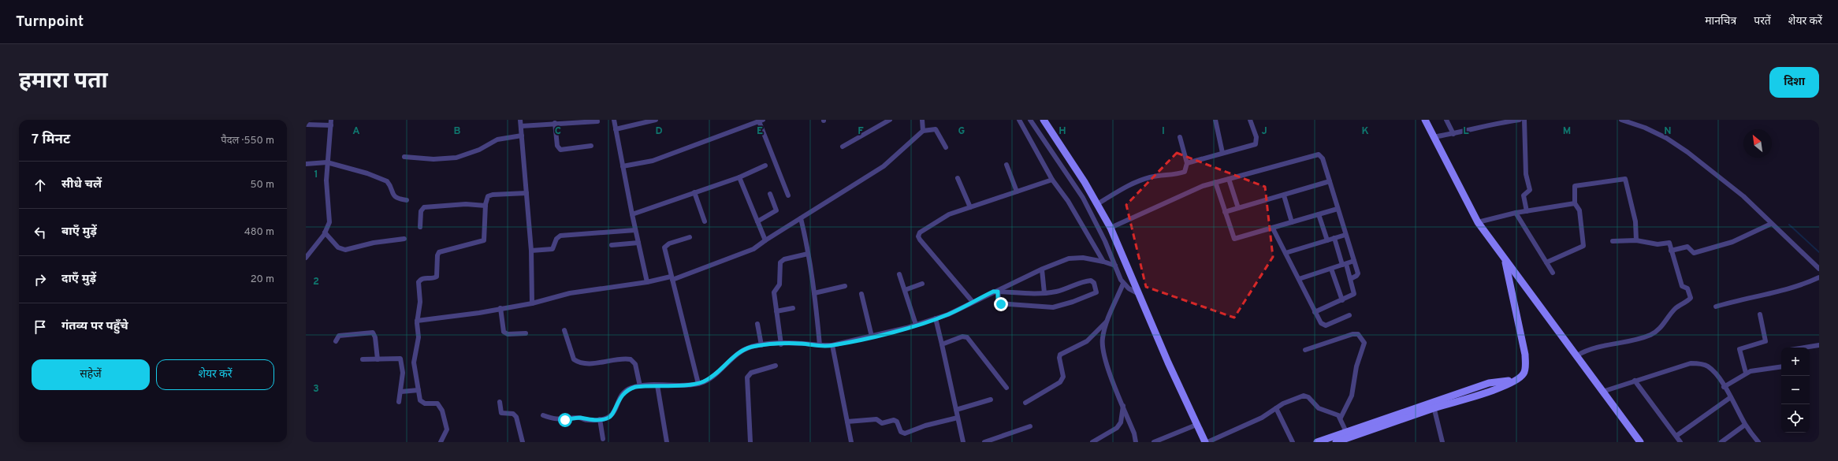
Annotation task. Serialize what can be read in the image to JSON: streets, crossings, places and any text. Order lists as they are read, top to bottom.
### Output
{
  "north": "top left",
  "page": {
    "header": "Turnpoint",
    "nav": ["मानचित्र", "परतें", "शेयर करें"],
    "buttons": [
      "दिशा",
      ["सहेजें", "शेयर करें"]
    ],
    "title": "हमारा पता",
    "heading": ["7 मिनट", "पैदल · 550 m"],
    "list": [
      ["सीधे चलें", "50 m"],
      ["बाएँ मुड़ें", "480 m"],
      ["दाएँ मुड़ें", "20 m"],
      "गंतव्य पर पहुँचे"
    ],
    "map_buttons": ["+", "−"]
  },
  "grid": {
    "columns": [
      "A",
      "B",
      "C",
      "D",
      "E",
      "F",
      "G",
      "H",
      "I",
      "J",
      "K",
      "L",
      "M",
      "N"
    ],
    "rows": ["1", "2", "3"]
  }
}
